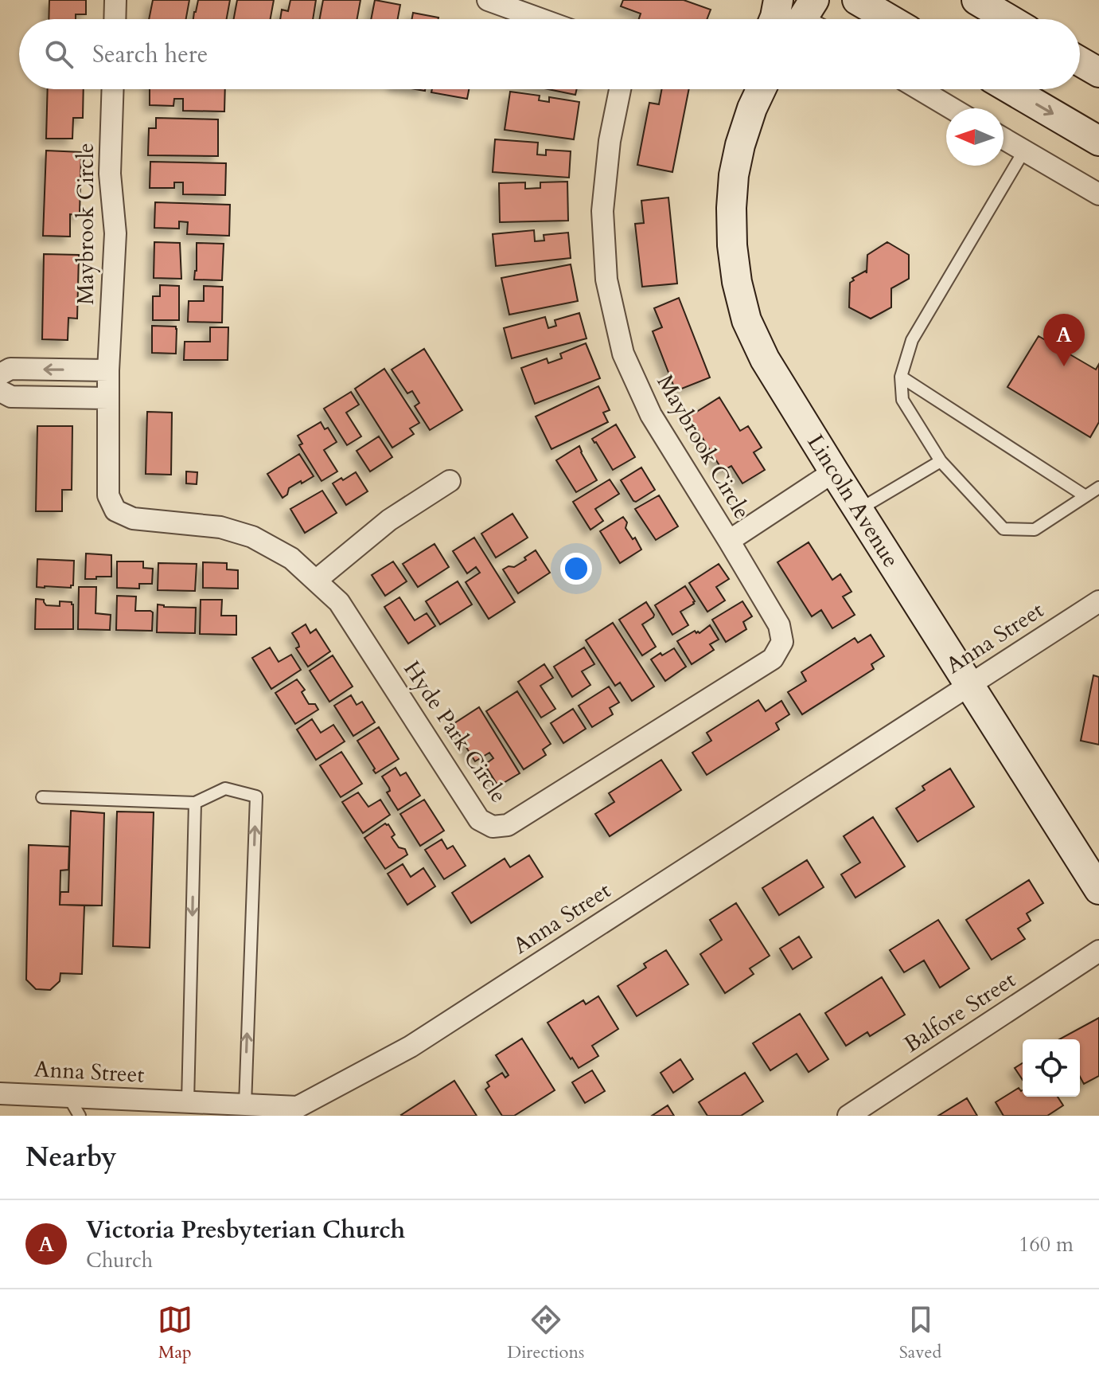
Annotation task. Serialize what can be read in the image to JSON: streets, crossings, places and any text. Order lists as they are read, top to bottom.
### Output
{
  "streets": {
    "street": [
      "Maybrook Circle",
      "Lincoln Avenue",
      "Anna Street",
      "Hyde Park Circle",
      "Balfore Street"
    ]
  },
  "crossings": [
    ["Maybrook Circle", "Hyde Park Circle"],
    ["Lincoln Avenue", "Anna Street"]
  ],
  "north": "left",
  "page": {
    "search": "Search here",
    "pins": "A",
    "heading": "Nearby",
    "list": [
      {
        "mark": "A",
        "name": "Victoria Presbyterian Church",
        "note": "Church",
        "value": "160 m"
      }
    ],
    "nav": ["Map", "Directions", "Saved"]
  }
}
